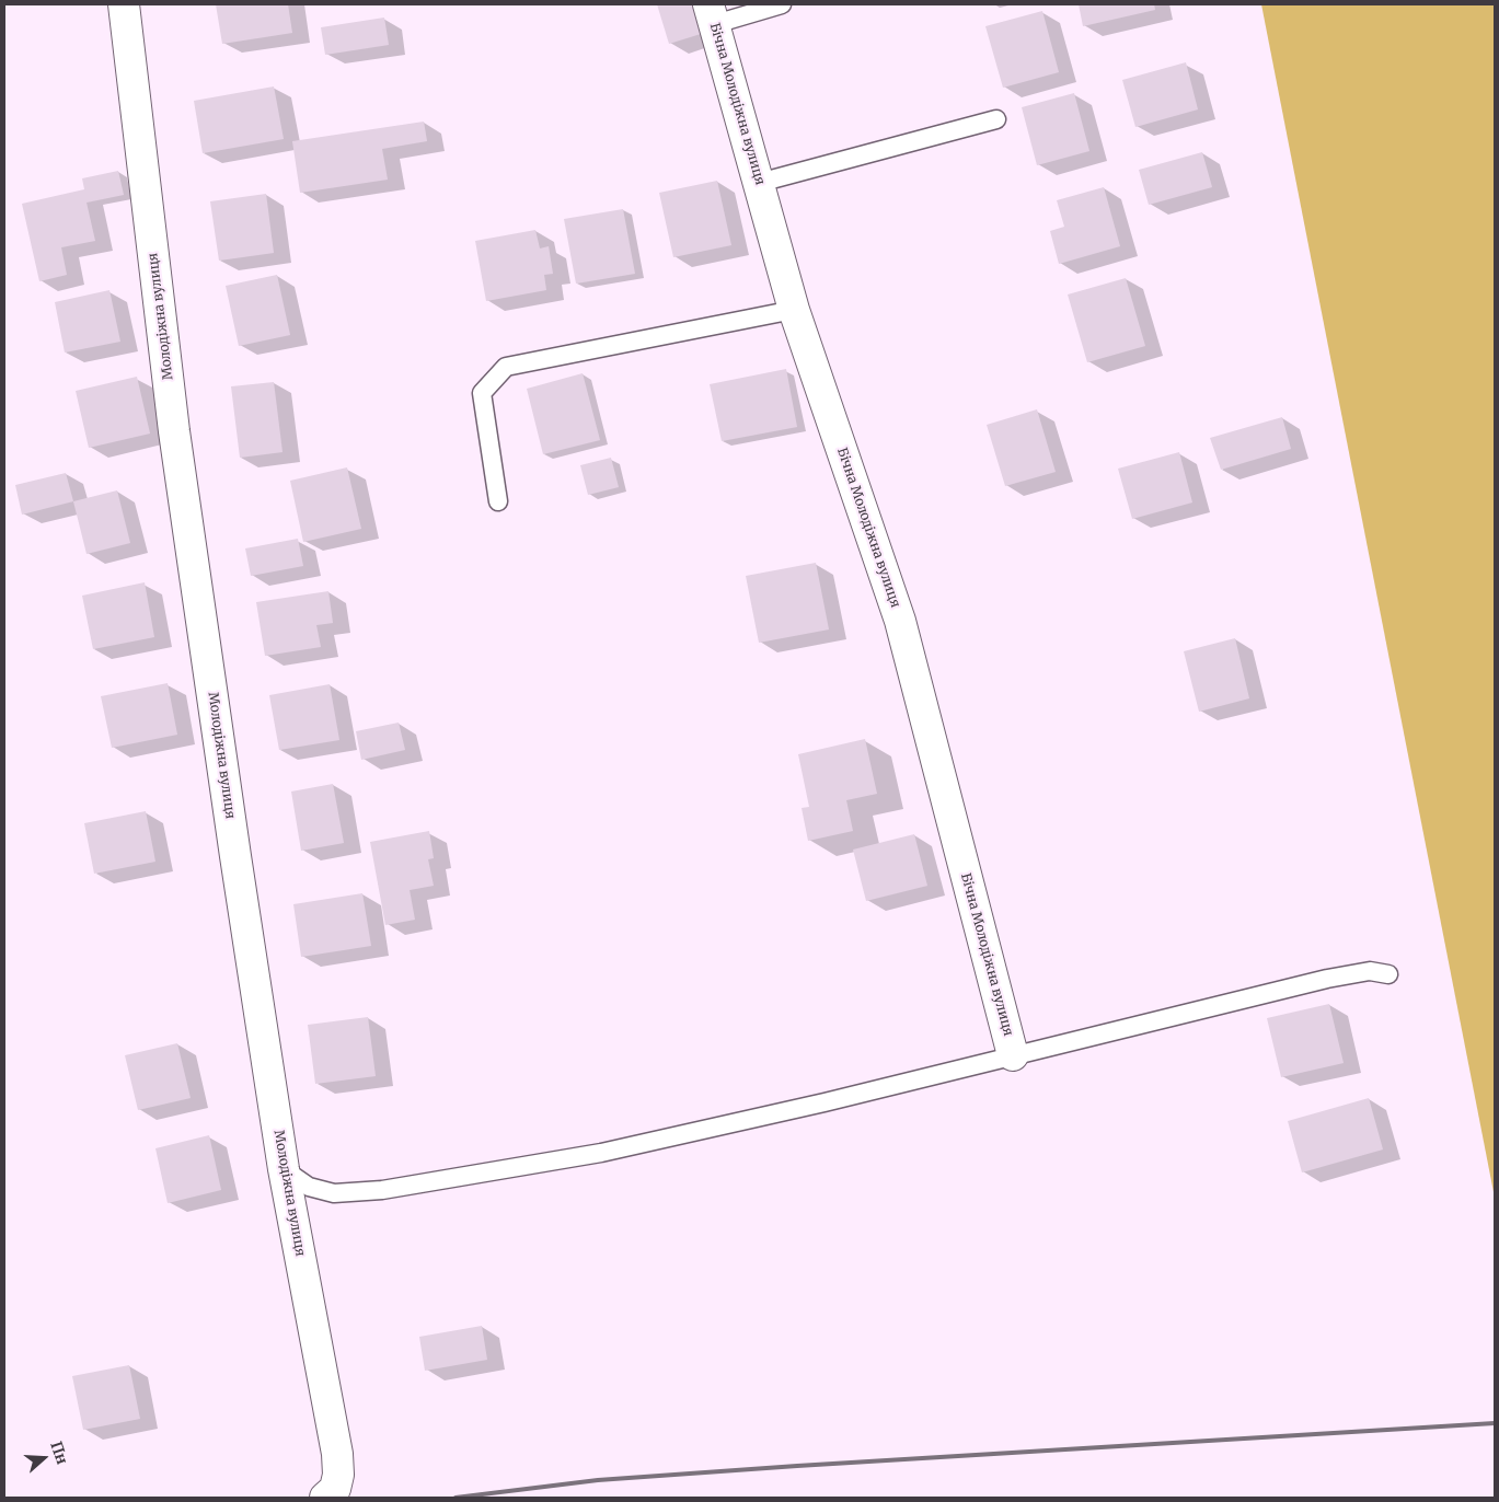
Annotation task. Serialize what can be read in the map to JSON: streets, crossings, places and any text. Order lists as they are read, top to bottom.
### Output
{
  "streets": {
    "street": ["Бічна Молодіжна вулиця", "Молодіжна вулиця"]
  },
  "north": "right"
}
